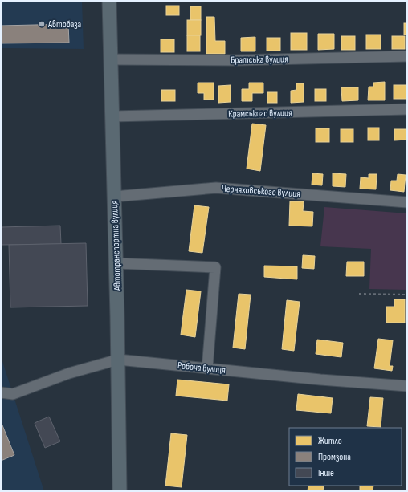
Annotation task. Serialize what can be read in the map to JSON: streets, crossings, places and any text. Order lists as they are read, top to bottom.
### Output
{
  "streets": {
    "main road": ["Автотранспортна вулиця"],
    "street": [
      "Братська вулиця",
      "Крамського вулиця",
      "Черняховського вулиця",
      "Робоча вулиця"
    ]
  },
  "crossings": [
    ["Братська вулиця", "Автотранспортна вулиця"],
    ["Крамського вулиця", "Автотранспортна вулиця"],
    ["Черняховського вулиця", "Автотранспортна вулиця"],
    ["Автотранспортна вулиця", "Робоча вулиця"]
  ],
  "places": ["Автобаза"],
  "legend": ["Житло", "Промзона", "Інше"]
}
